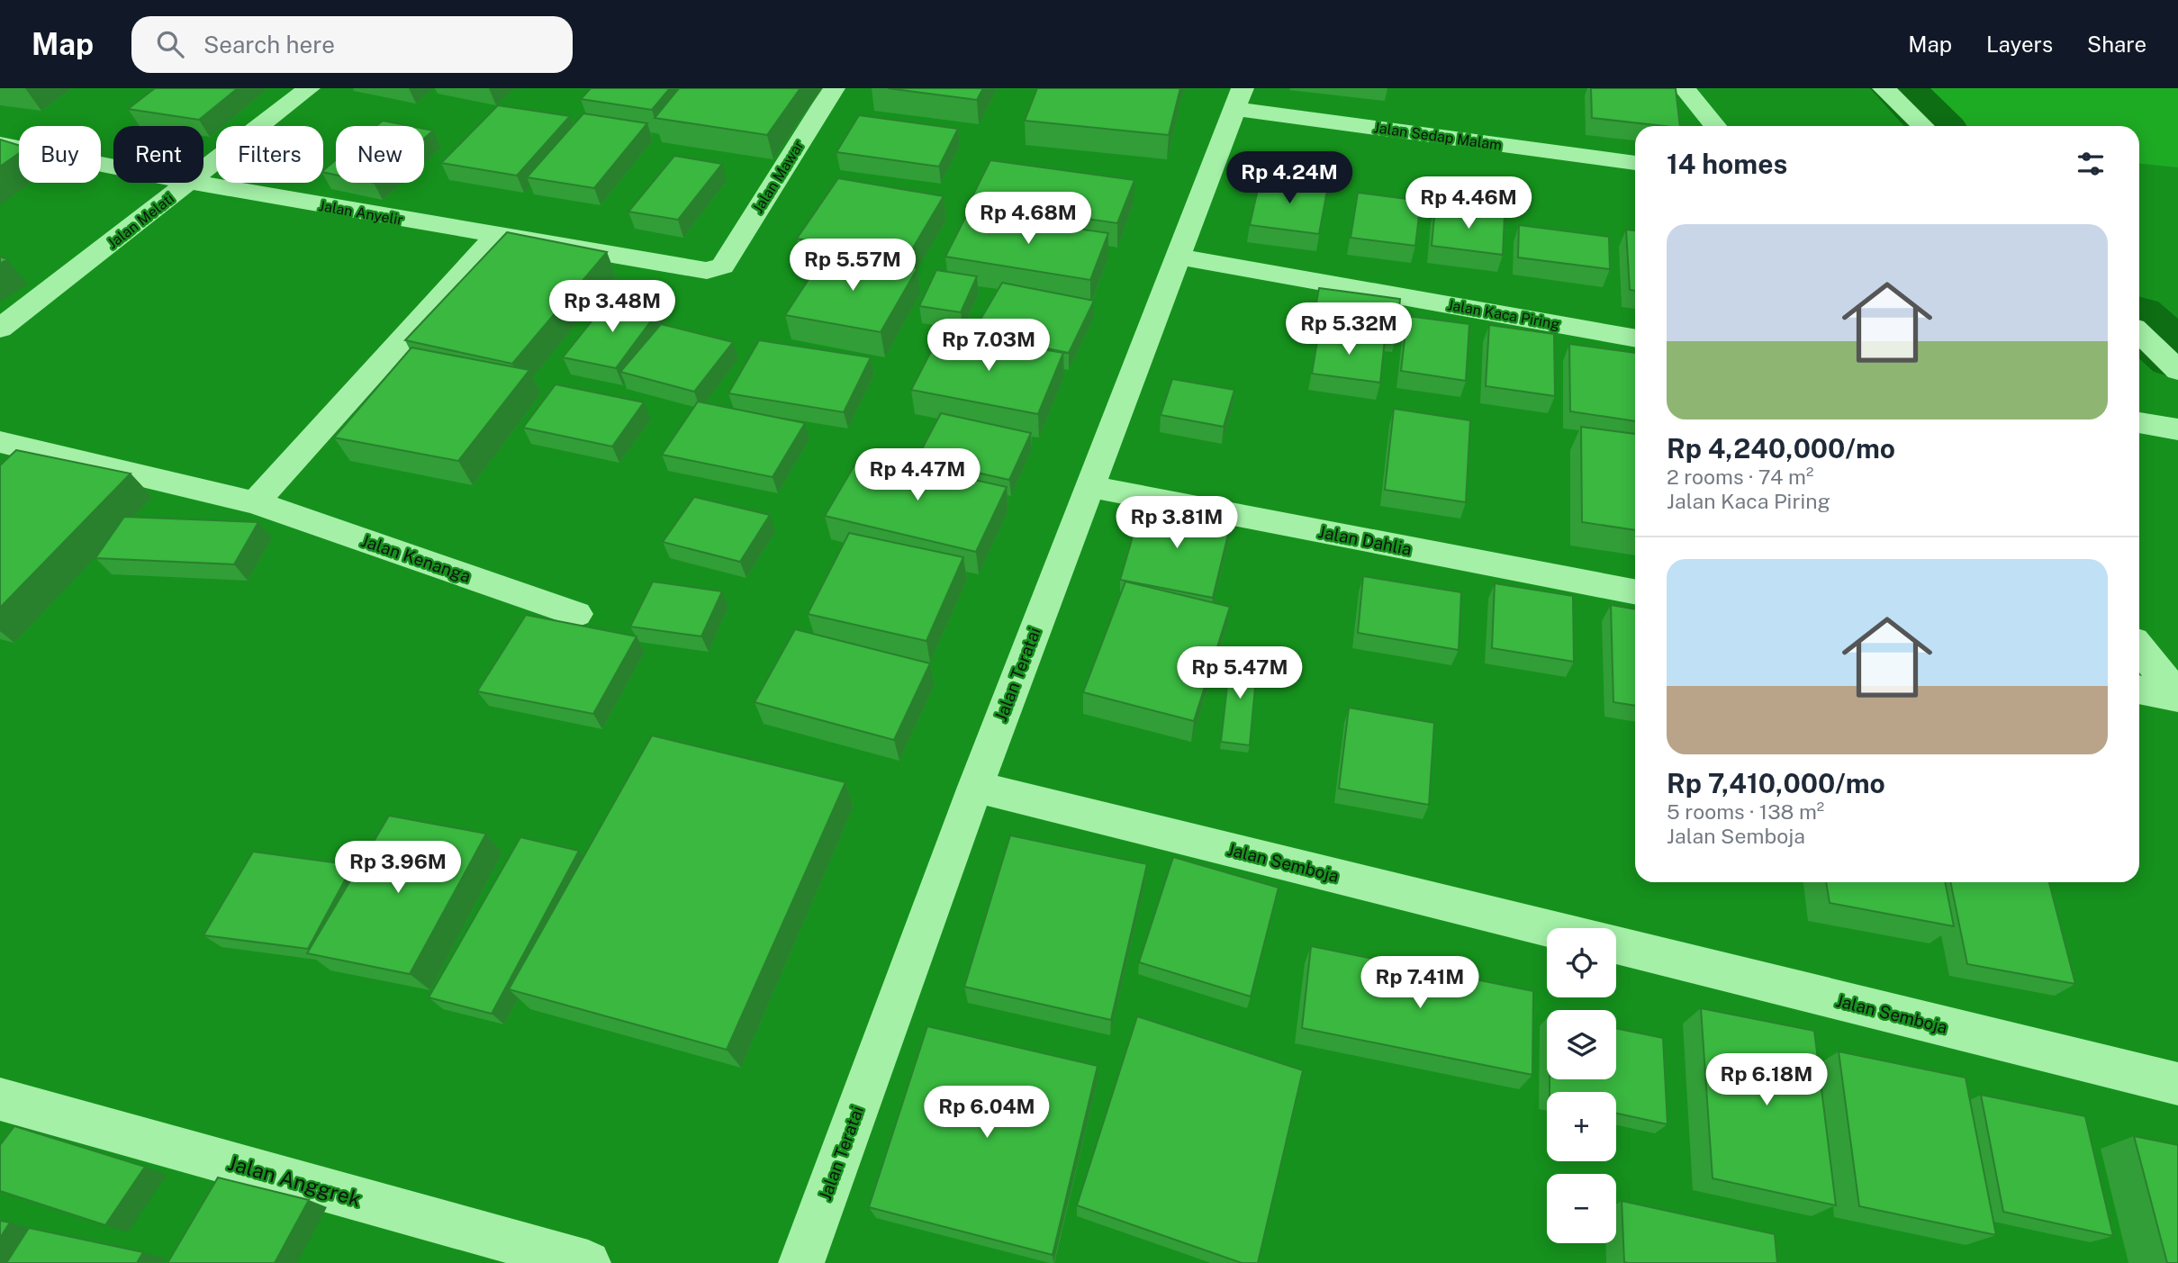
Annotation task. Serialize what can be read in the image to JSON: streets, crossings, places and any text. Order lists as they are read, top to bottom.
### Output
{
  "streets": {
    "street": [
      "Jalan Sedap Malam",
      "Jalan Mawar",
      "Jalan Anyelir",
      "Jalan Melati",
      "Jalan Kaca Piring",
      "Jalan Dahlia",
      "Jalan Kenanga",
      "Jalan Teratai",
      "Jalan Semboja",
      "Jalan Anggrek"
    ]
  },
  "crossings": [
    ["Jalan Sedap Malam", "Jalan Teratai"],
    ["Jalan Mawar", "Jalan Anyelir"],
    ["Jalan Kaca Piring", "Jalan Teratai"],
    ["Jalan Dahlia", "Jalan Teratai"],
    ["Jalan Teratai", "Jalan Semboja"]
  ],
  "page": {
    "header": "Map",
    "search": "Search here",
    "nav": ["Map", "Layers", "Share"],
    "chip": [
      "Buy",
      "Rent",
      "Filters",
      "New"
    ],
    "heading": "14 homes",
    "price": [
      "Rp 4.24M",
      "Rp 4.46M",
      "Rp 4.68M",
      "Rp 5.57M",
      "Rp 3.48M",
      "Rp 5.32M",
      "Rp 7.03M",
      "Rp 4.47M",
      "Rp 3.81M",
      "Rp 5.47M",
      "Rp 3.96M",
      "Rp 7.41M",
      "Rp 6.18M",
      "Rp 6.04M"
    ],
    "list": [
      {
        "name": "Rp 4,240,000/mo",
        "note": "2 rooms · 74 m² · Jalan Kaca Piring"
      },
      {
        "name": "Rp 7,410,000/mo",
        "note": "5 rooms · 138 m² · Jalan Semboja"
      }
    ],
    "map_buttons": ["+", "−"]
  }
}
